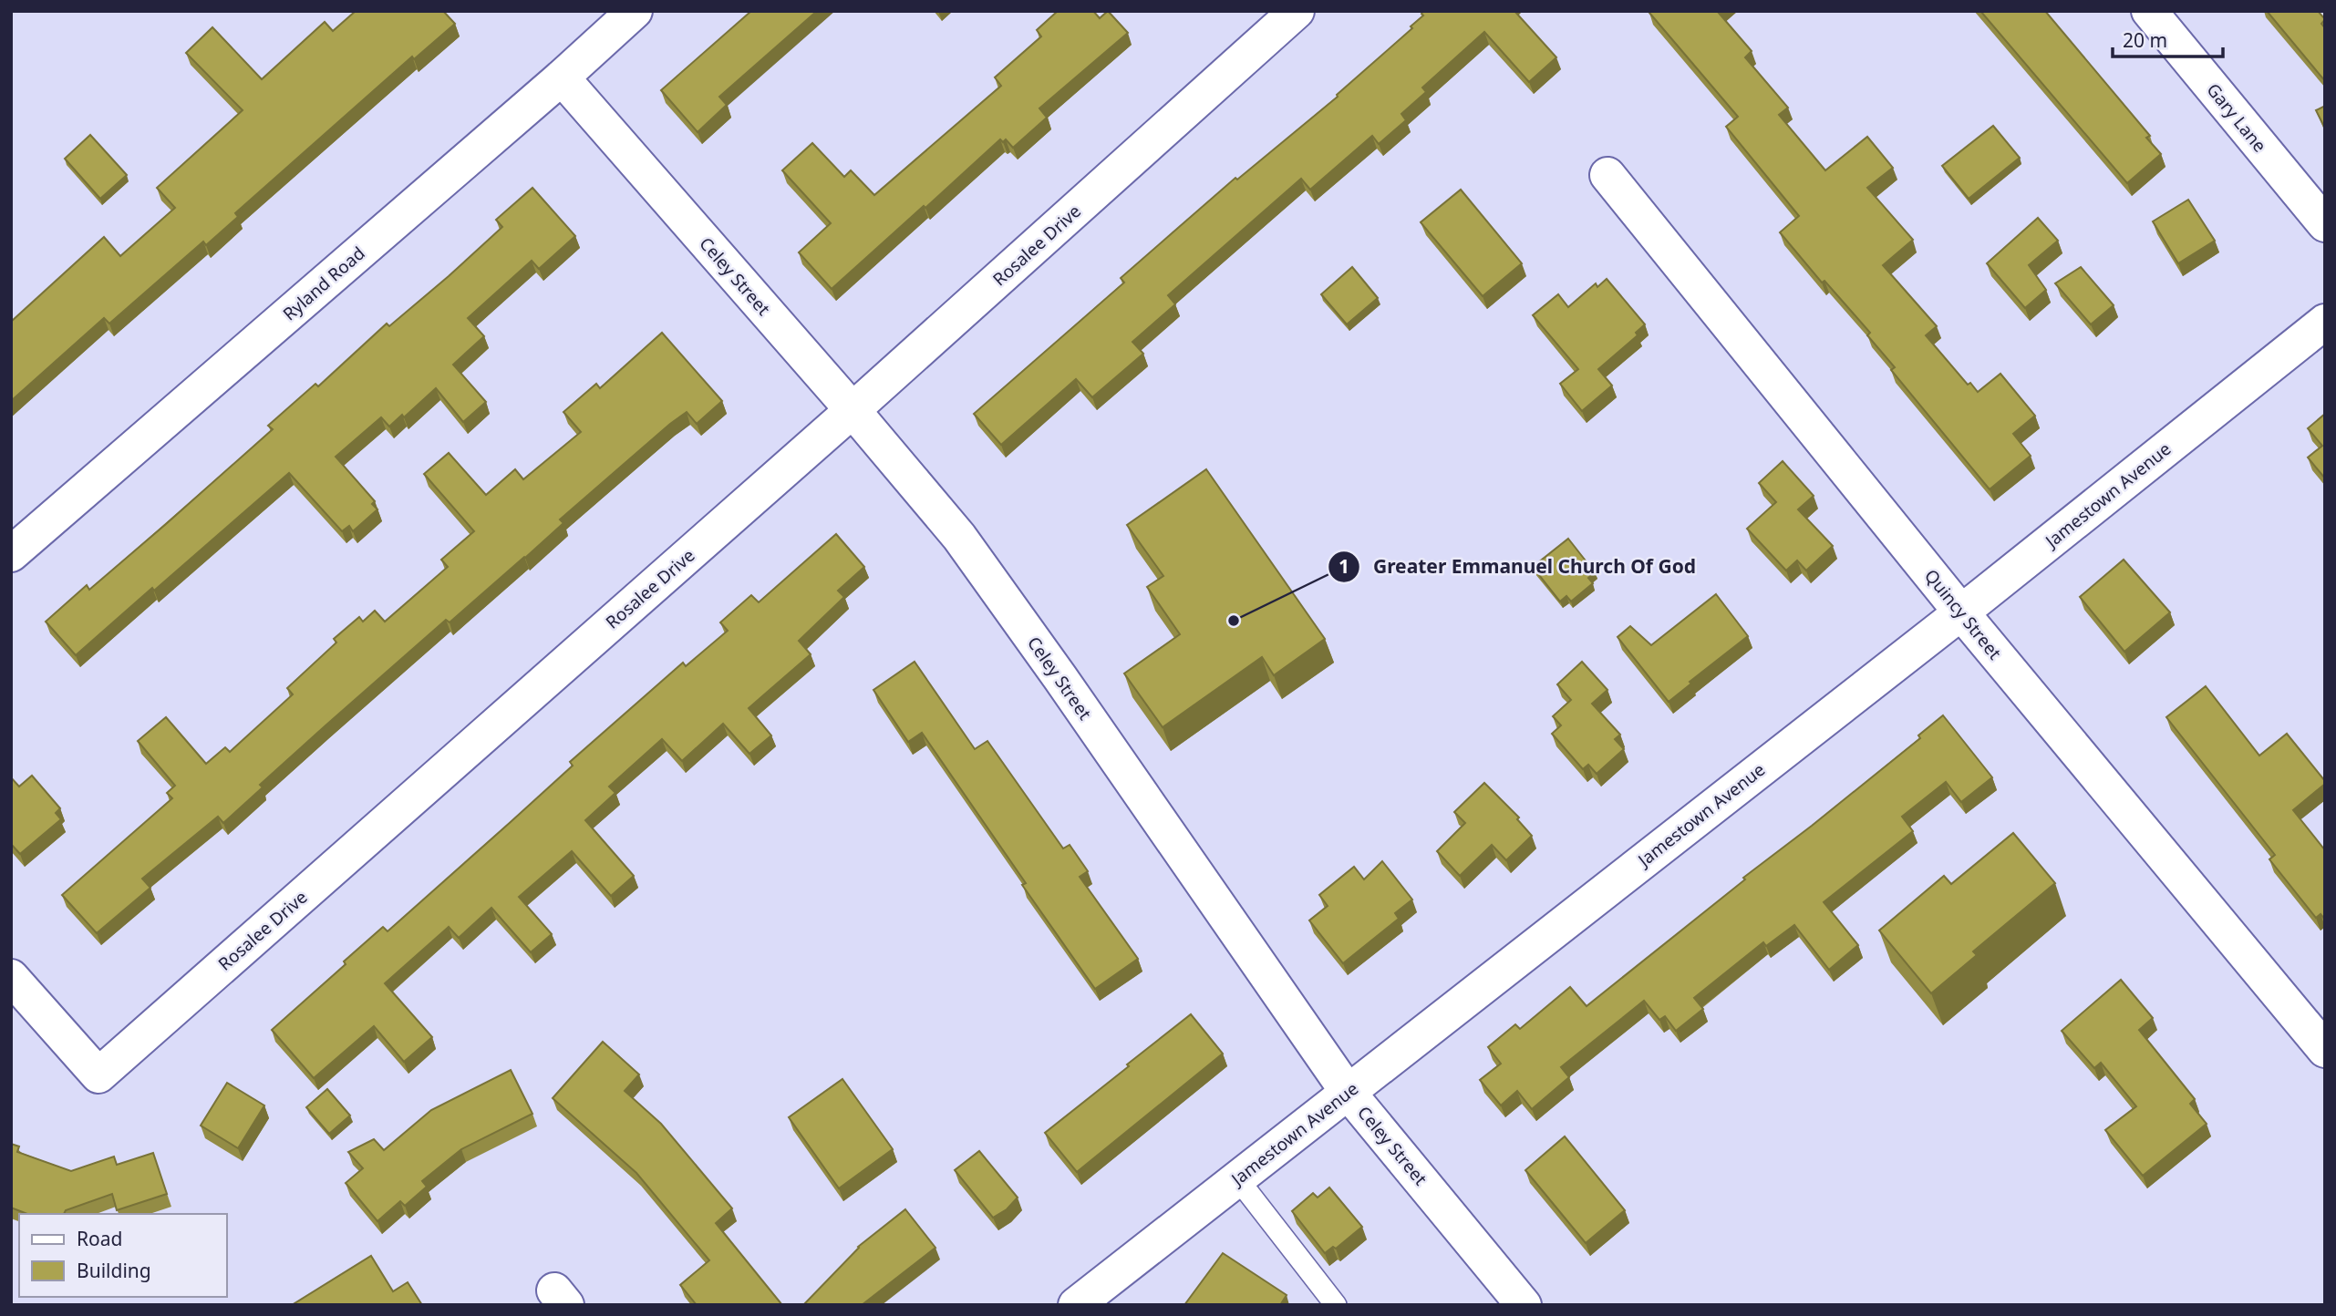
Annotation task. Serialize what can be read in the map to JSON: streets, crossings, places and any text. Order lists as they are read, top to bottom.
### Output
{
  "streets": {
    "street": [
      "Gary Lane",
      "Rosalee Drive",
      "Celey Street",
      "Ryland Road",
      "Jamestown Avenue",
      "Quincy Street"
    ]
  },
  "crossings": [
    ["Rosalee Drive", "Celey Street"],
    ["Celey Street", "Ryland Road"],
    ["Celey Street", "Jamestown Avenue"],
    ["Jamestown Avenue", "Quincy Street"]
  ],
  "places": ["Greater Emmanuel Church Of God"],
  "legend": ["Road", "Building"],
  "scale_bar": "20 m"
}
